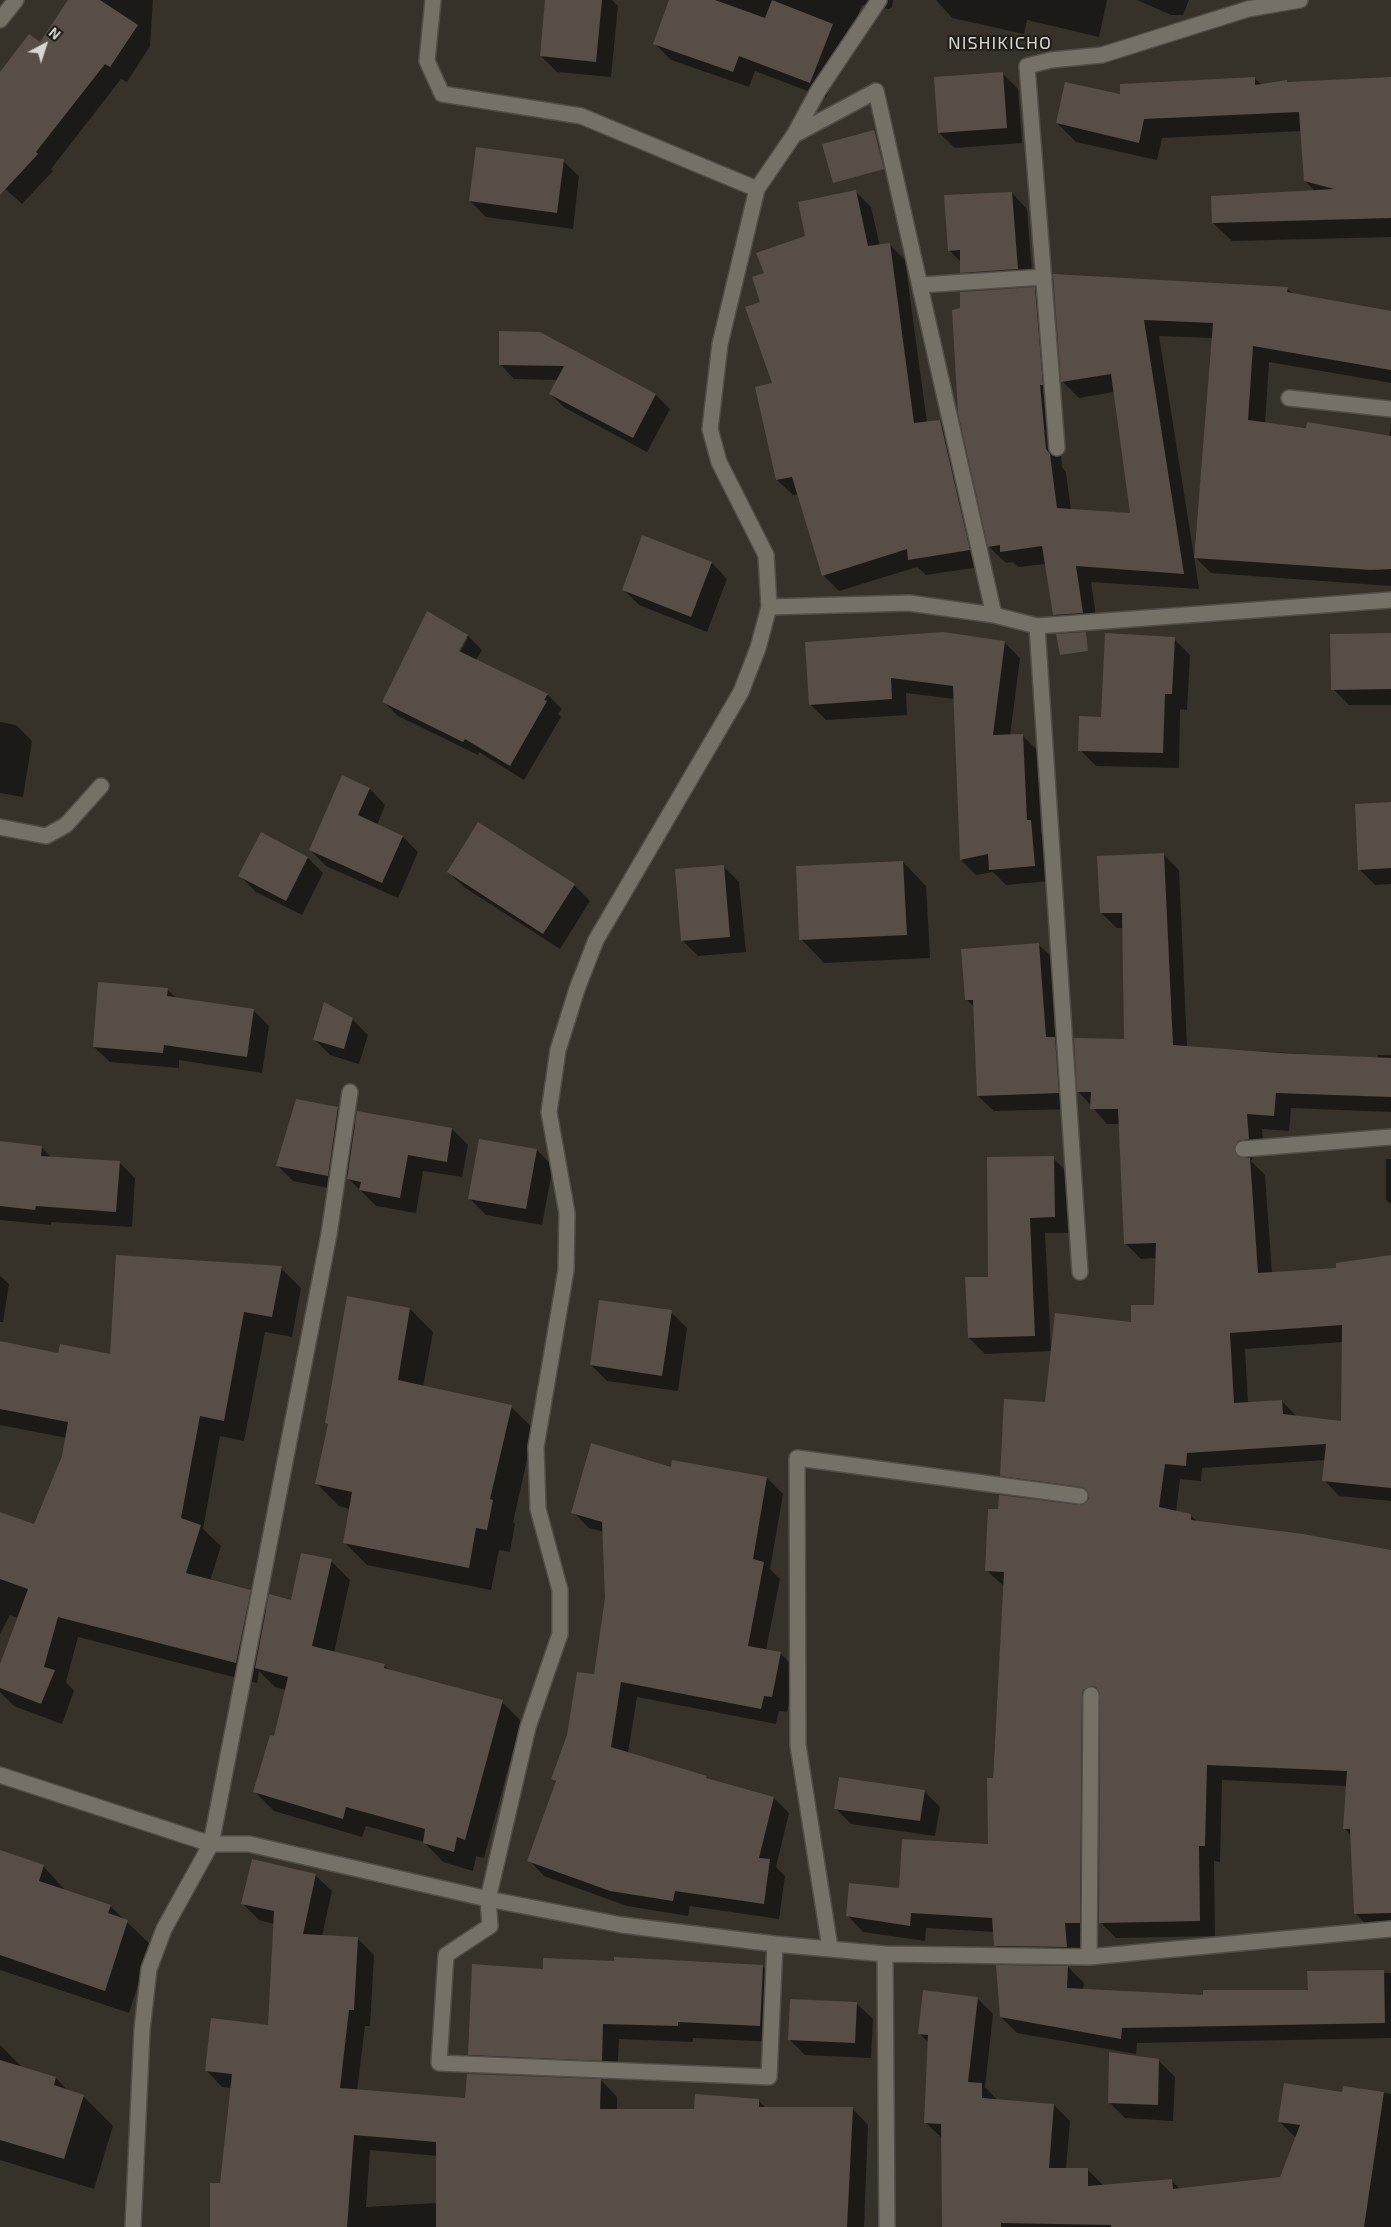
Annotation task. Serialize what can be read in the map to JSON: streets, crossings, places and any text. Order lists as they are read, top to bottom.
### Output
{
  "districts": ["NISHIKICHO"],
  "north": "top right"
}
